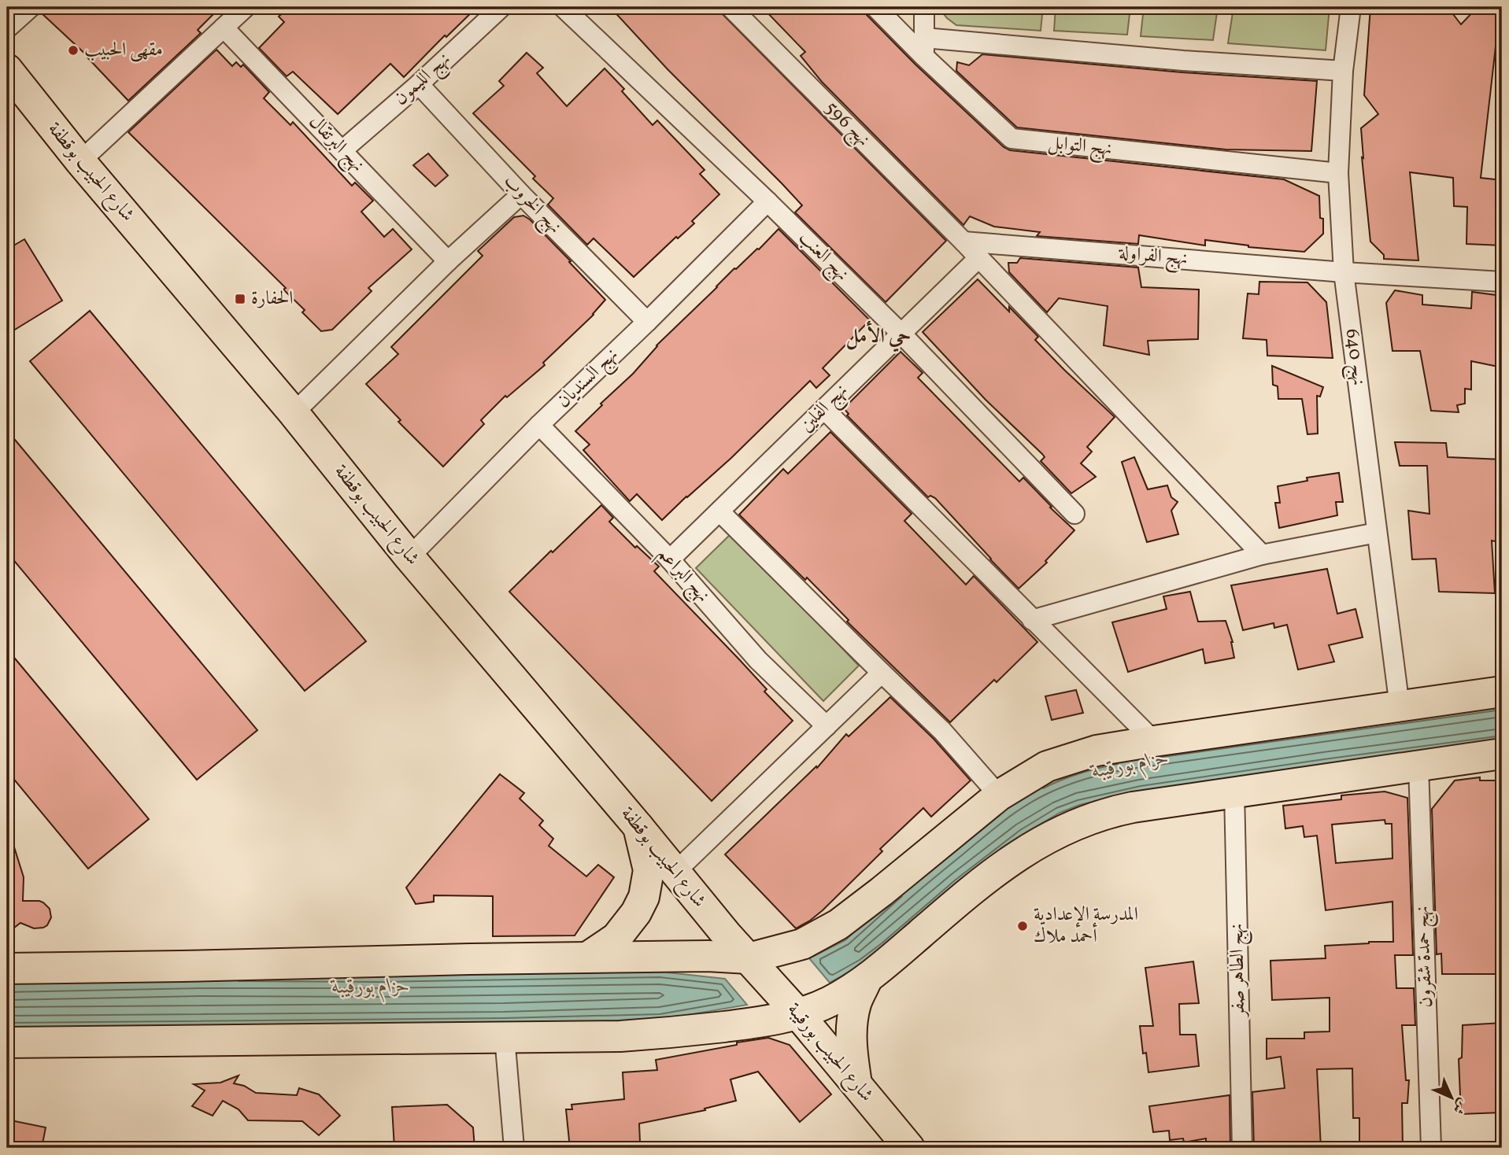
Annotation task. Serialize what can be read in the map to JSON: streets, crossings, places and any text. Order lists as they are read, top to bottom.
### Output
{
  "streets": {
    "main road": ["شارع الحبيب بوقطفة", "شارع الحبيب بورقيبة"],
    "street": [
      "نهج الليمون",
      "نهج 596",
      "نهج البرتقال",
      "نهج التوابل",
      "نهج الخروب",
      "نهج العنب",
      "نهج الفراولة",
      "نهج 640",
      "نهج السنديان",
      "نهج الفلين",
      "نهج البراعم",
      "نهج حمدة شقرون",
      "نهج الطاهر صفر"
    ]
  },
  "crossings": [
    ["نهج الليمون", "نهج البرتقال"],
    ["نهج الليمون", "نهج الخروب"],
    ["نهج 596", "نهج الفراولة"],
    ["نهج 596", "نهج الفلين"],
    ["نهج التوابل", "نهج 640"],
    ["شارع الحبيب بوقطفة", "نهج السنديان"],
    ["شارع الحبيب بوقطفة", "شارع الحبيب بورقيبة"],
    ["نهج الخروب", "نهج السنديان"],
    ["نهج العنب", "نهج السنديان"],
    ["نهج العنب", "نهج الفلين"],
    ["نهج الفراولة", "نهج 640"],
    ["نهج السنديان", "نهج البراعم"],
    ["نهج الفلين", "نهج البراعم"]
  ],
  "districts": ["حي الأمل"],
  "water": ["حزام بورقيبة"],
  "places": {
    "other": ["مقهى الحبيب", "المدرسة الإعدادية أحمد ملاك"],
    "transit": ["الحفارة"]
  },
  "north": "bottom right"
}
